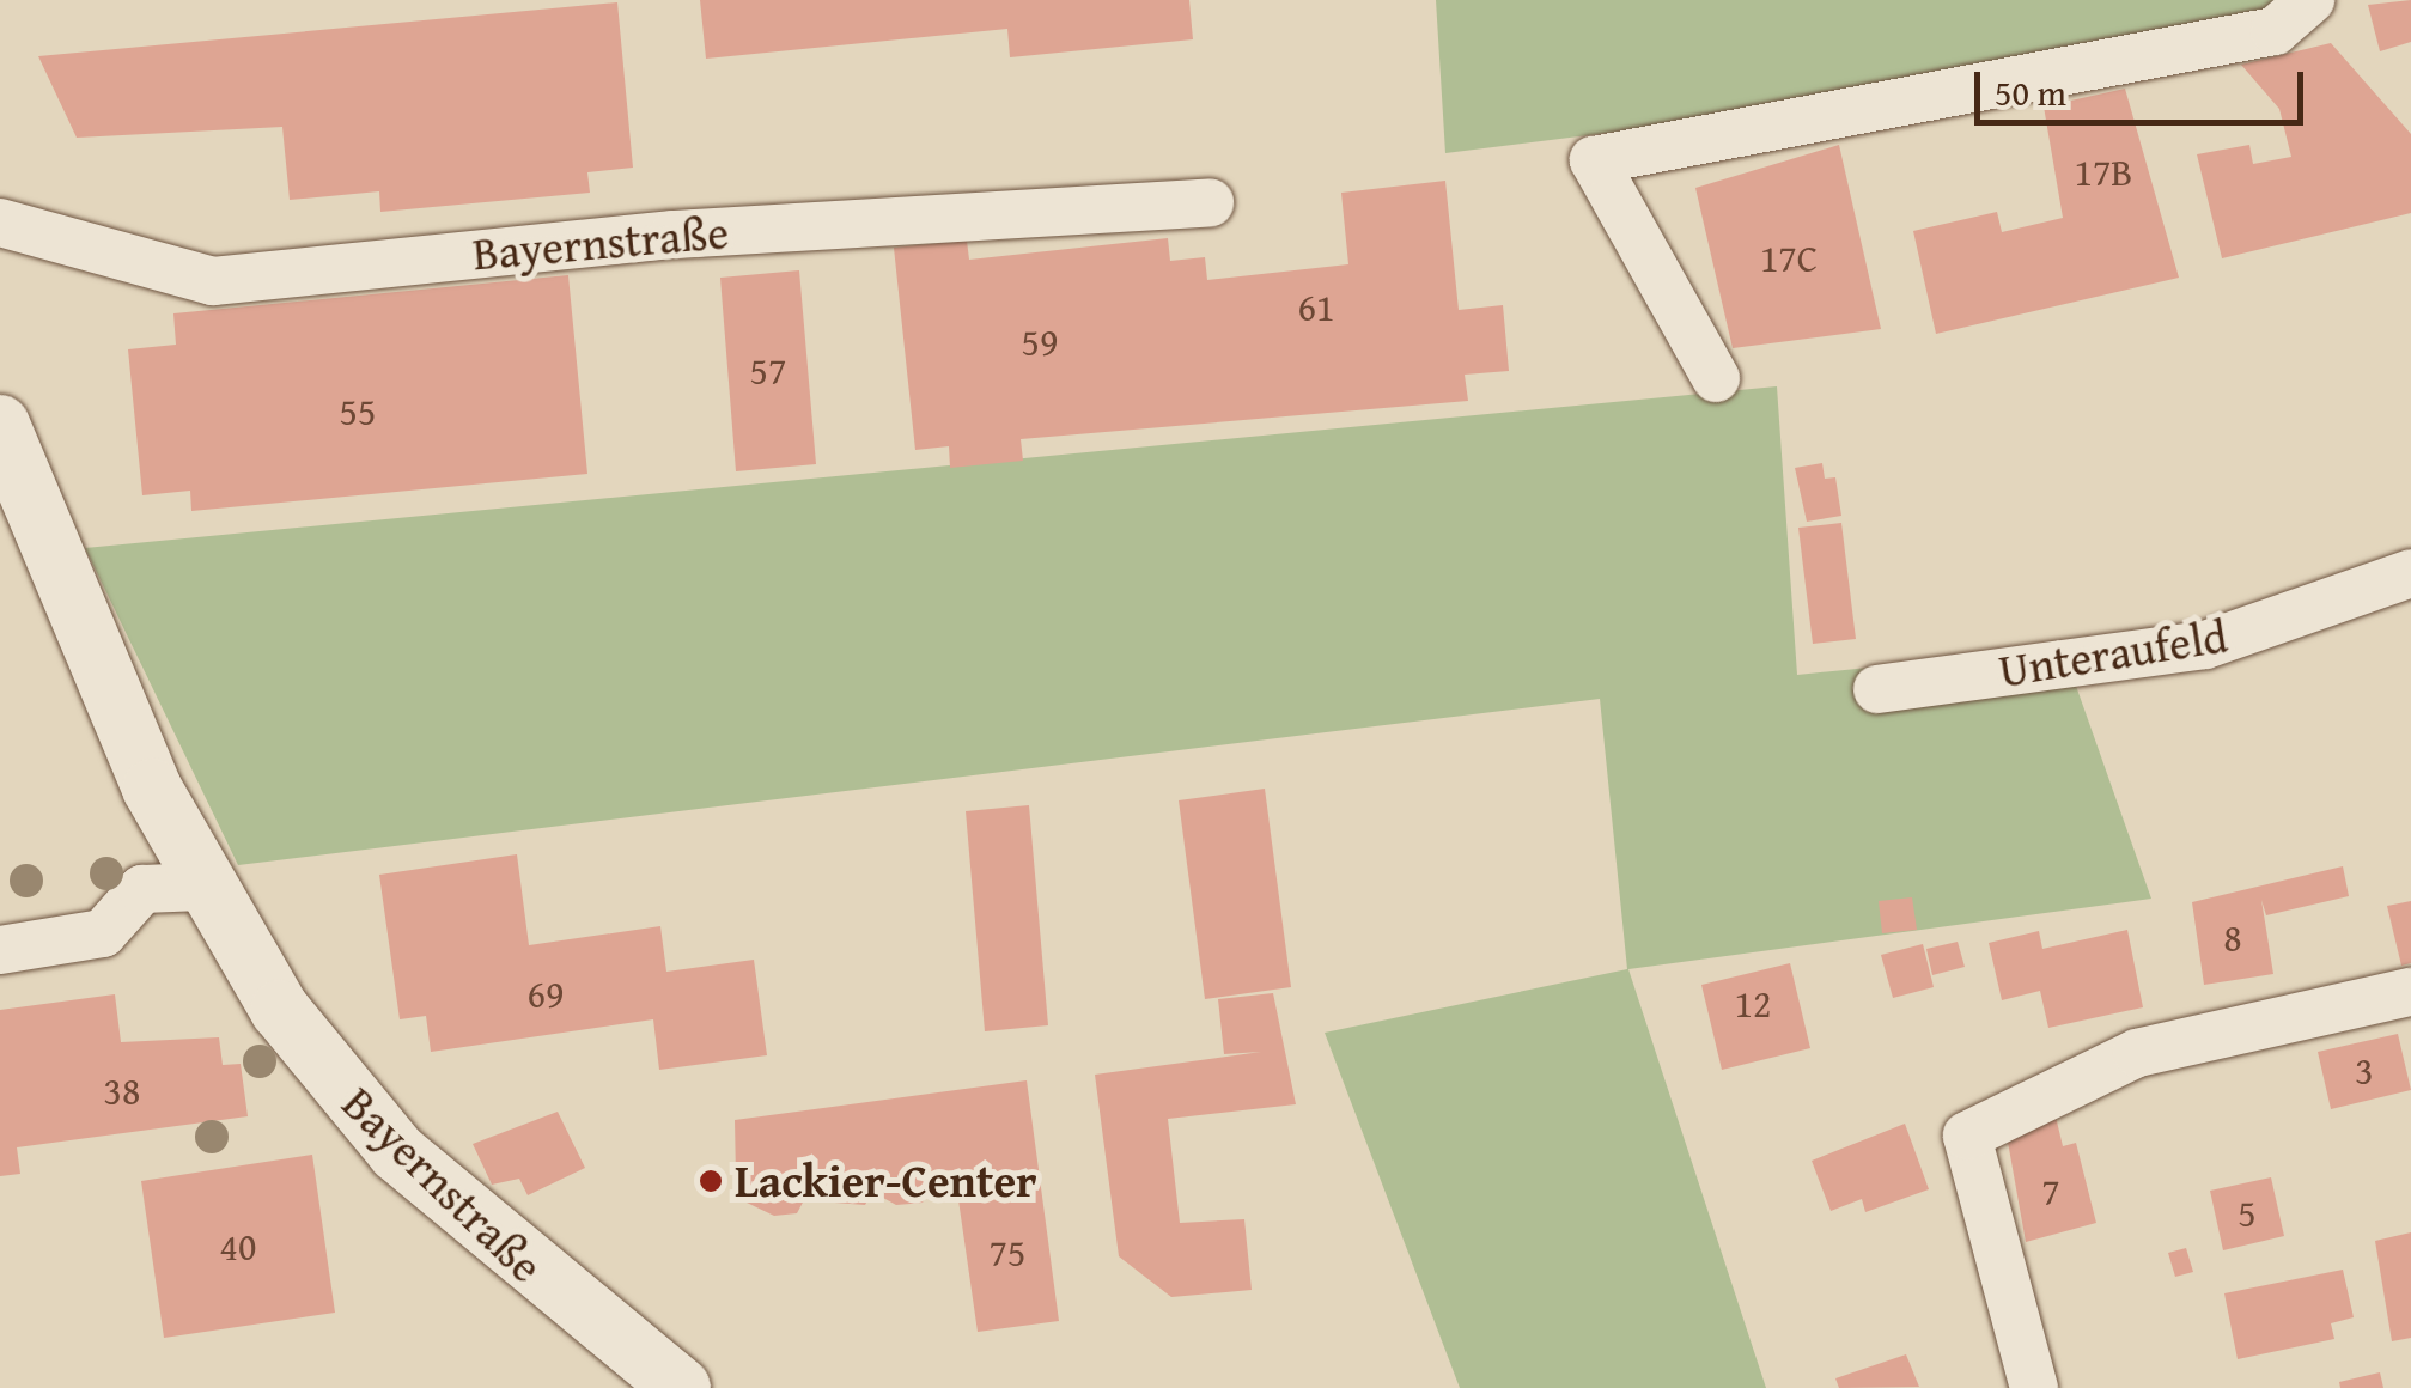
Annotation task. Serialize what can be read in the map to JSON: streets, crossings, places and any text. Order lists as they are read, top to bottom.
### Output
{
  "streets": {
    "street": ["Bayernstraße", "Unteraufeld"]
  },
  "places": ["Lackier-Center"],
  "house_numbers": [
    "17B",
    "17C",
    "61",
    "59",
    "57",
    "55",
    "8",
    "69",
    "12",
    "3",
    "38",
    "7",
    "5",
    "40",
    "75"
  ],
  "scale_bar": "50 m"
}
